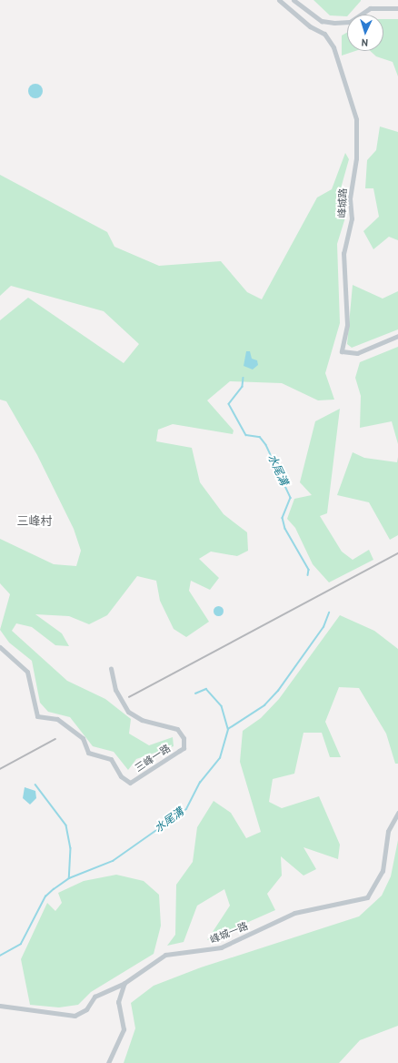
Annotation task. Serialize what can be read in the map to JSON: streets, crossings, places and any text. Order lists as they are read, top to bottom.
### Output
{
  "streets": {
    "street": ["峰城路", "三峰一路", "峰城一路"]
  },
  "districts": ["三峰村"],
  "water": ["水尾溝"],
  "north": "bottom"
}
